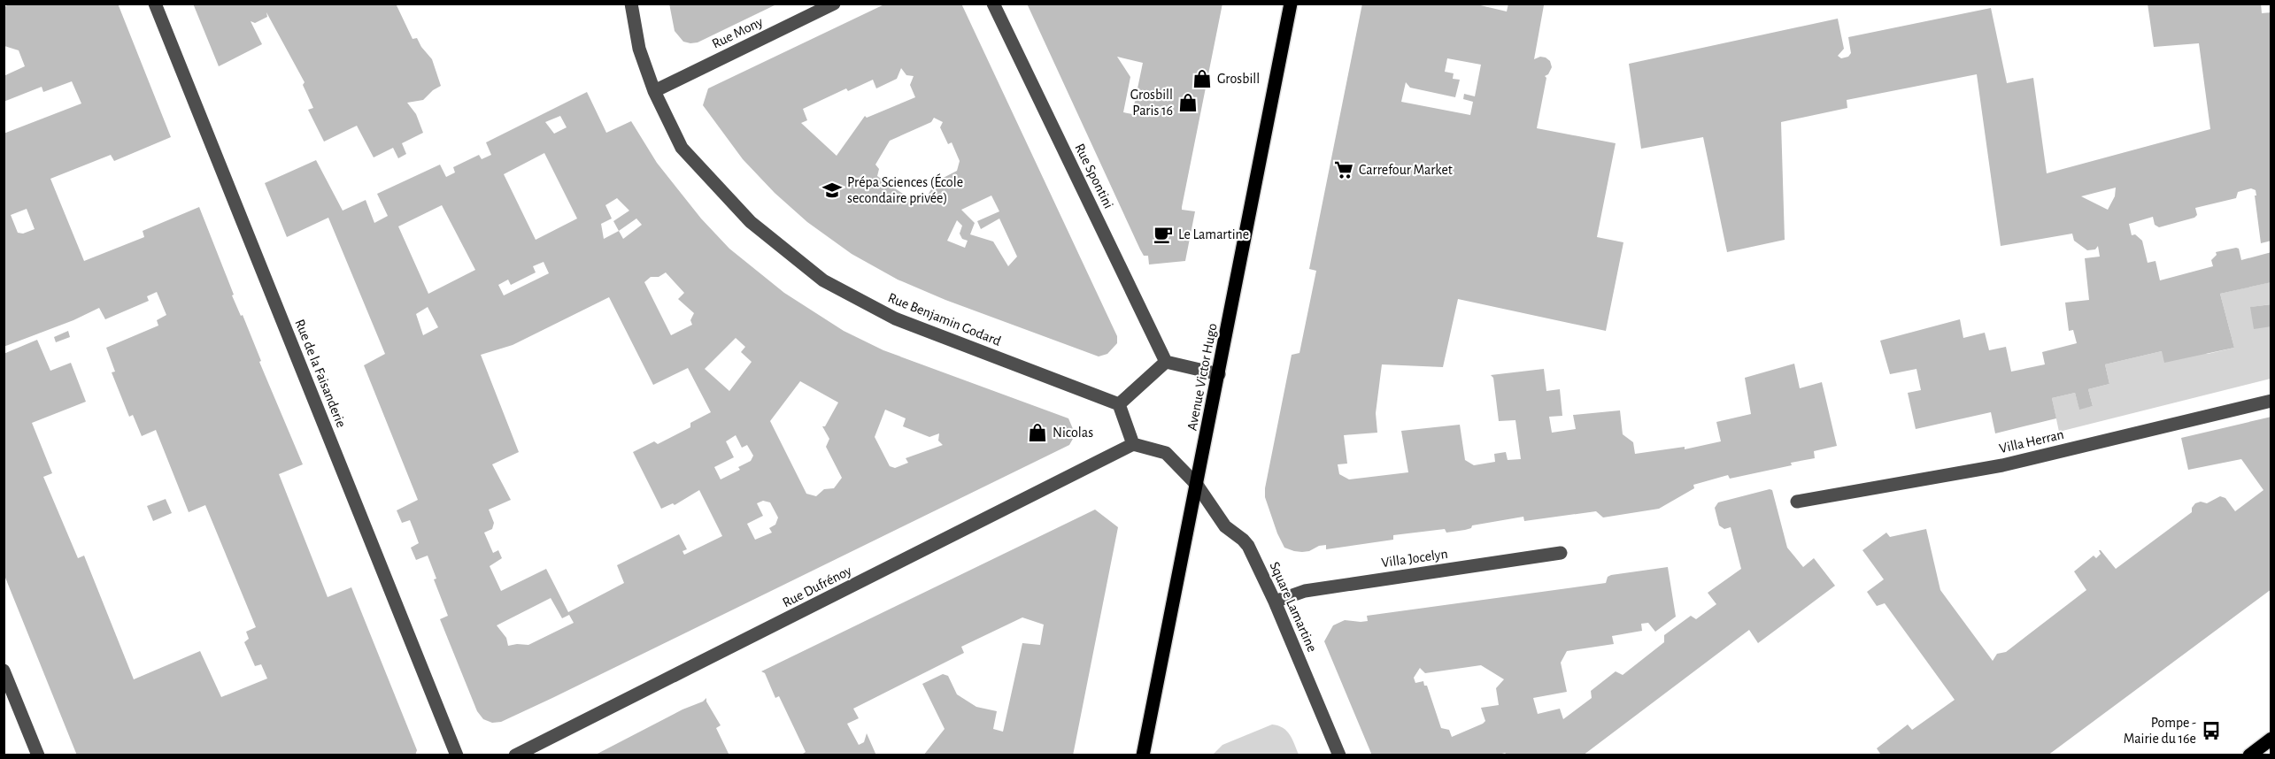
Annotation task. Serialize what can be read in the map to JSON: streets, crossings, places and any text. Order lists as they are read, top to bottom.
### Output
{
  "streets": {
    "main road": ["Avenue Victor Hugo"],
    "street": [
      "Rue Mony",
      "Rue Spontini",
      "Rue Benjamin Godard",
      "Rue de la Faisanderie",
      "Villa Herran",
      "Villa Jocelyn",
      "Rue Dufrénoy",
      "Square Lamartine"
    ]
  },
  "crossings": [
    ["Rue Mony", "Rue Benjamin Godard"],
    ["Avenue Victor Hugo", "Square Lamartine"],
    ["Villa Jocelyn", "Square Lamartine"],
    ["Rue Dufrénoy", "Square Lamartine"]
  ],
  "places": {
    "shop": ["Grosbill", "Grosbill Paris 16", "Nicolas"],
    "supermarket": ["Carrefour Market"],
    "school or university": ["Prépa Sciences (École secondaire privée)"],
    "cafe": ["Le Lamartine"],
    "bus stop": ["Pompe - Mairie du 16e"]
  }
}
